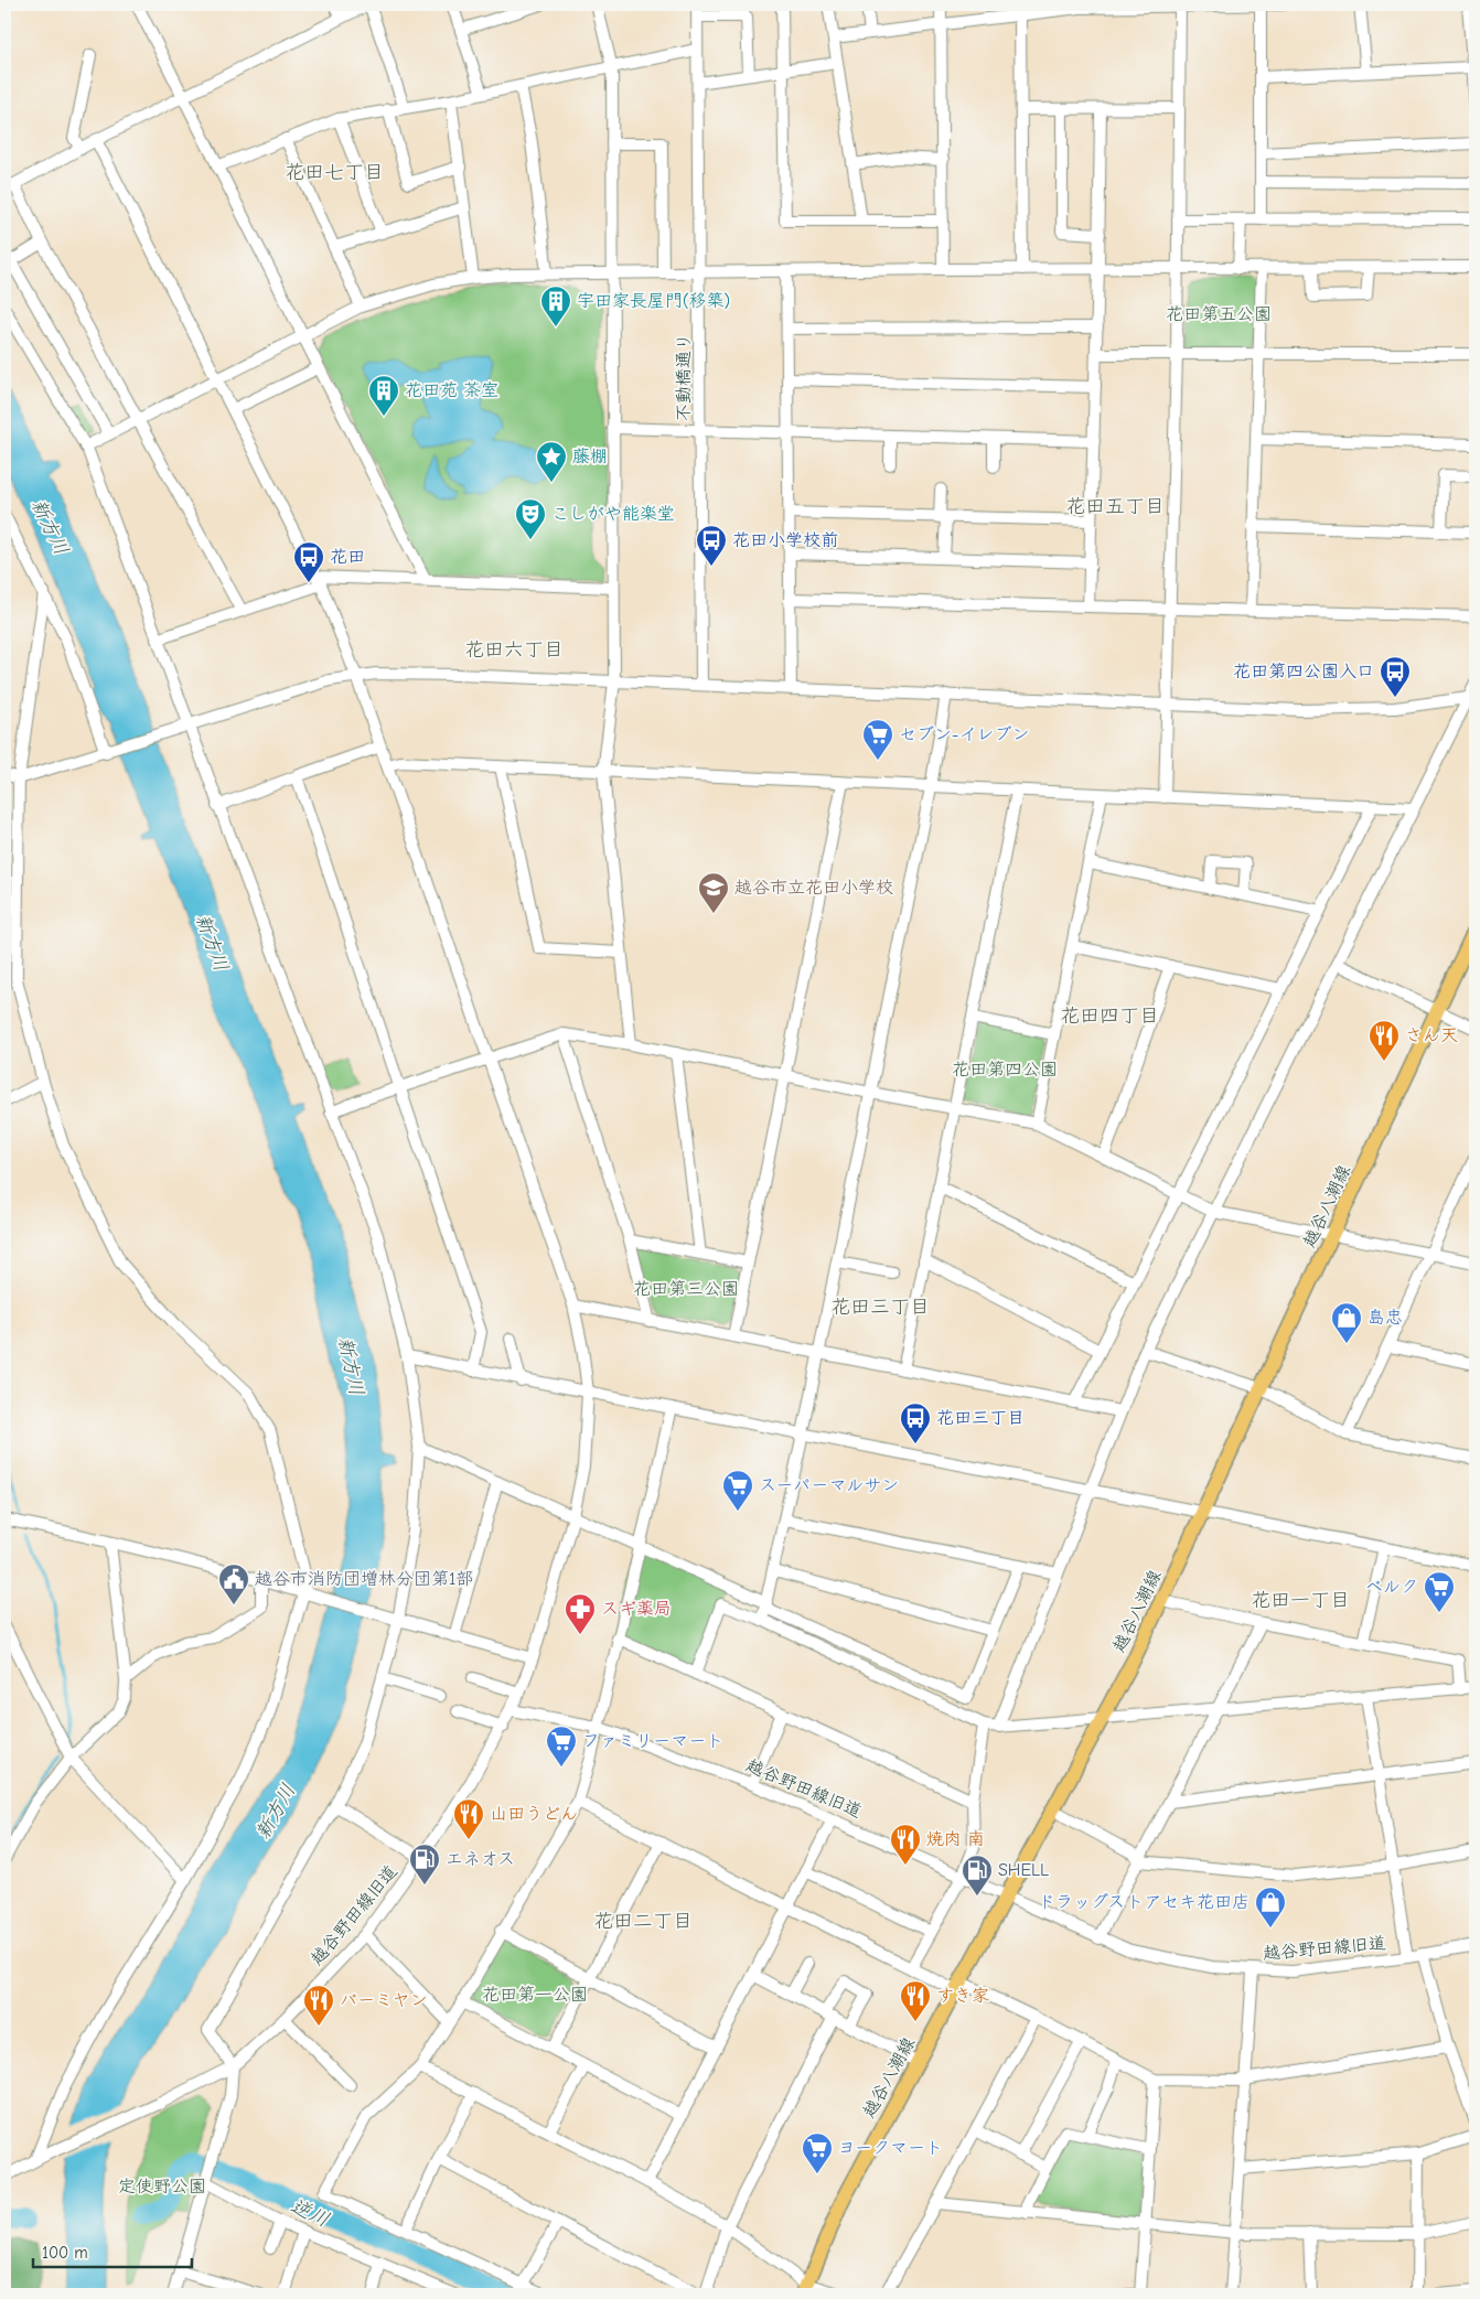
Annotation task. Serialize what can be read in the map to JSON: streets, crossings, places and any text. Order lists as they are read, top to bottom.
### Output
{
  "streets": {
    "main road": ["越谷八潮線"],
    "street": ["不動橋通り", "越谷野田線旧道"]
  },
  "crossings": [
    ["越谷八潮線", "越谷野田線旧道"]
  ],
  "districts": [
    "花田七丁目",
    "花田五丁目",
    "花田六丁目",
    "花田四丁目",
    "花田三丁目",
    "花田一丁目",
    "花田二丁目"
  ],
  "water": ["新方川", "逆川"],
  "parks": [
    "花田第五公園",
    "花田第四公園",
    "花田第三公園",
    "花田第一公園",
    "定使野公園"
  ],
  "places": {
    "building": ["宇田家長屋門(移築)", "花田苑 茶室"],
    "place": ["藤棚"],
    "theatre": ["こしがや能楽堂"],
    "bus stop": [
      "花田小学校前",
      "花田",
      "花田第四公園入口",
      "花田三丁目"
    ],
    "supermarket": [
      "セブン-イレブン",
      "スーパーマルサン",
      "ベルク",
      "ファミリーマート",
      "ヨークマート"
    ],
    "school or university": ["越谷市立花田小学校"],
    "restaurant": [
      "さん天",
      "山田うどん",
      "焼肉 南",
      "すき家",
      "バーミヤン"
    ],
    "shop": ["島忠", "ドラッグストアセキ花田店"],
    "public building": ["越谷市消防団増林分団第1部"],
    "pharmacy": ["スギ薬局"],
    "fuel station": ["エネオス", "SHELL"]
  },
  "scale_bar": "100 m"
}
